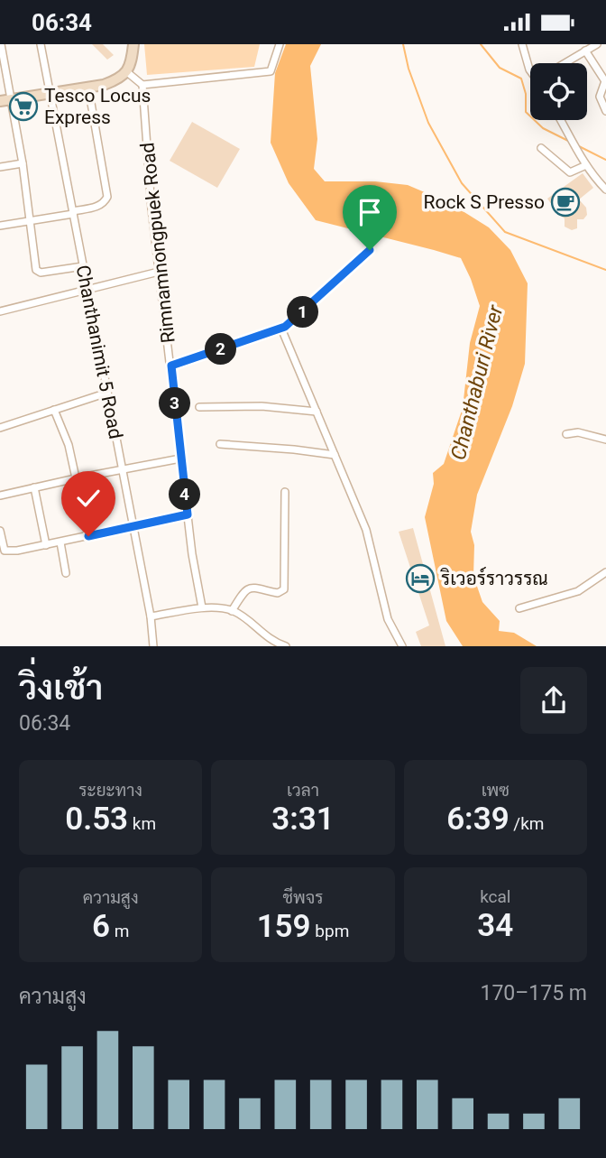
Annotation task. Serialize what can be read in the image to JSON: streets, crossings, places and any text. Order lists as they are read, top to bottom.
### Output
{
  "streets": {
    "street": ["Rimnamnongpuek Road", "Chanthanimit 5 Road"]
  },
  "water": ["Chanthaburi River"],
  "places": {
    "supermarket": ["Tesco Locus Express"],
    "cafe": ["Rock S Presso"],
    "hotel": ["ริเวอร์ราวรรณ"]
  },
  "page": {
    "status": "06:34",
    "pins": [
      "1",
      "2",
      "3",
      "4"
    ],
    "heading": ["วิ่งเช้า", "06:34"],
    "stats": [
      ["ระยะทาง", "0.53 km"],
      ["เวลา", "3:31"],
      ["เพซ", "6:39 /km"],
      ["ความสูง", "6 m"],
      ["ชีพจร", "159 bpm"],
      ["kcal", "34"]
    ],
    "chart": ["ความสูง", "170–175 m"]
  }
}
